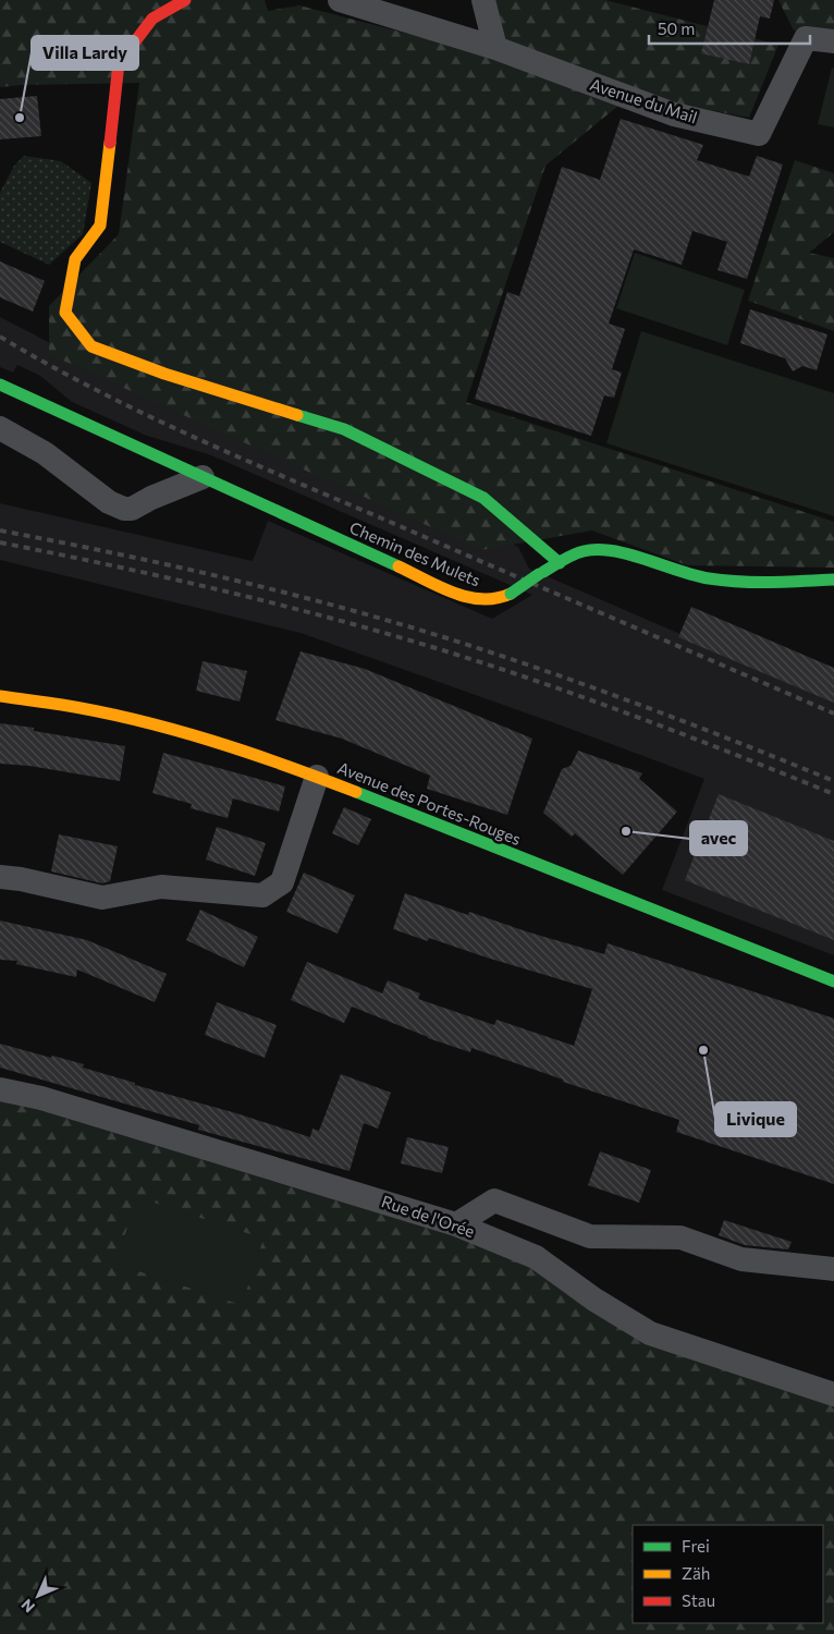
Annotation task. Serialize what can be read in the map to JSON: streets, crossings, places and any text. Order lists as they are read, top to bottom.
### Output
{
  "streets": {
    "street": [
      "Avenue du Mail",
      "Chemin des Mulets",
      "Avenue des Portes-Rouges",
      "Rue de l'Orée"
    ]
  },
  "places": ["Villa Lardy", "avec", "Livique"],
  "legend": ["Frei", "Zäh", "Stau"],
  "scale_bar": "50 m",
  "north": "bottom left"
}
